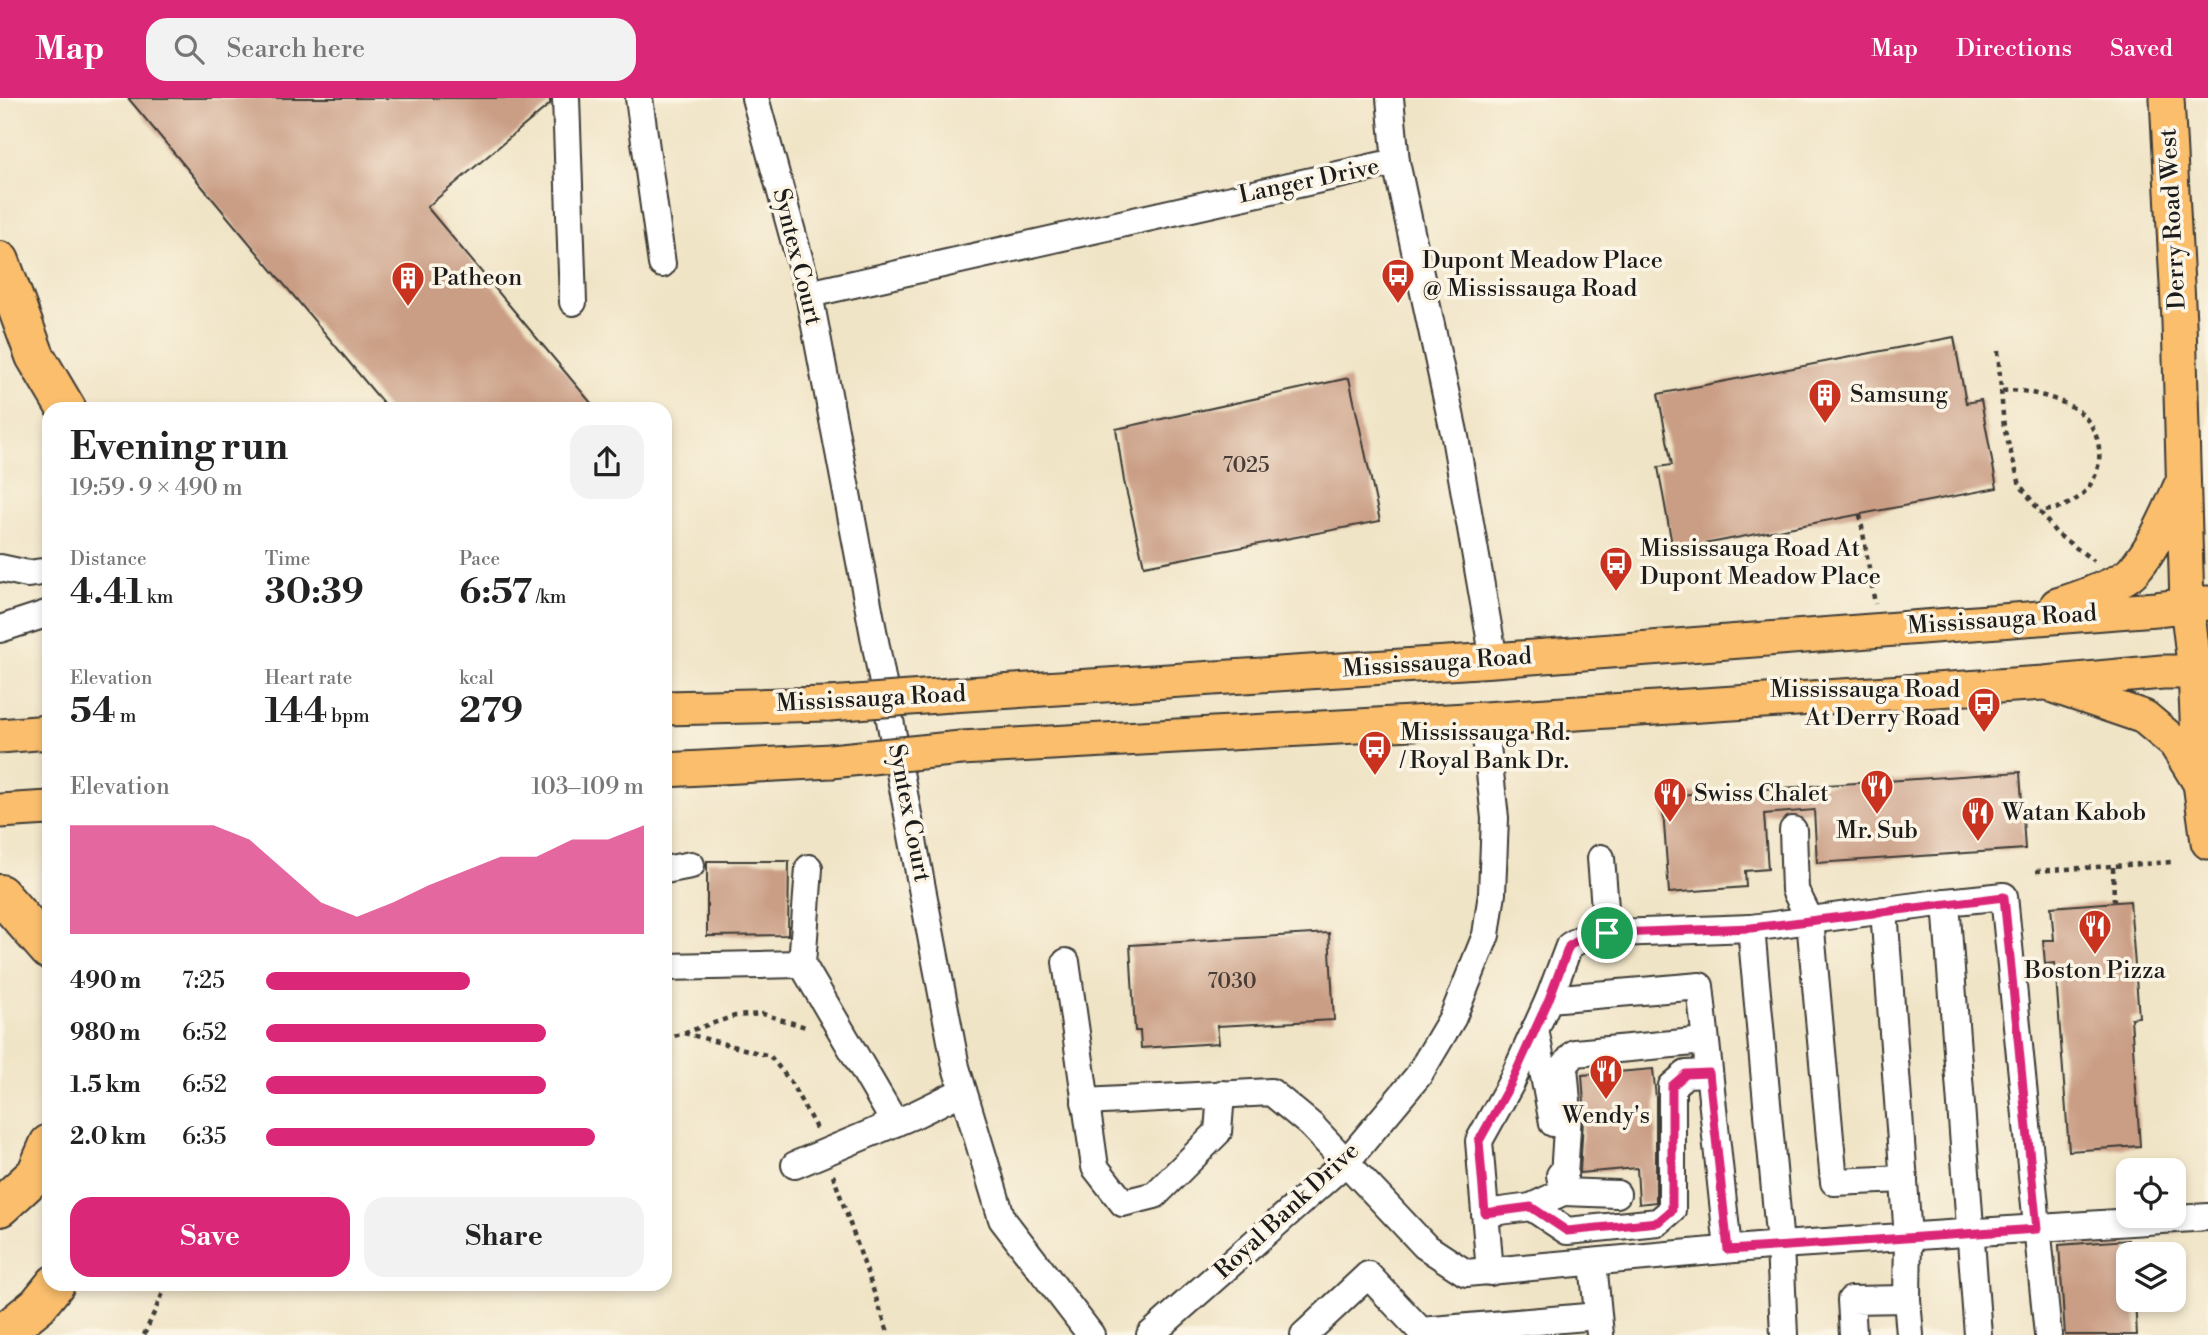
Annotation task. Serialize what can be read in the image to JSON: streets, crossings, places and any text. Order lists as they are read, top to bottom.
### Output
{
  "streets": {
    "main road": ["Derry Road West", "Mississauga Road"],
    "street": ["Langer Drive", "Syntex Court", "Royal Bank Drive"]
  },
  "crossings": [
    ["Langer Drive", "Syntex Court"],
    ["Langer Drive", "Mississauga Road"],
    ["Derry Road West", "Mississauga Road"]
  ],
  "places": {
    "bus stop": [
      "Dupont Meadow Place @ Mississauga Road",
      "Mississauga Road At Dupont Meadow Place",
      "Mississauga Road At Derry Road",
      "Mississauga Rd. / Royal Bank Dr."
    ],
    "building": ["Patheon", "Samsung"],
    "restaurant": [
      "Mr. Sub",
      "Swiss Chalet",
      "Watan Kabob",
      "Boston Pizza",
      "Wendy's"
    ]
  },
  "house_numbers": ["7025", "7030"],
  "page": {
    "header": "Map",
    "search": "Search here",
    "nav": ["Map", "Directions", "Saved"],
    "heading": ["Evening run", "19:59 · 9 × 490 m"],
    "stats": [
      ["Distance", "4.41 km"],
      ["Time", "30:39"],
      ["Pace", "6:57 /km"],
      ["Elevation", "54 m"],
      ["Heart rate", "144 bpm"],
      ["kcal", "279"]
    ],
    "chart": ["Elevation", "103–109 m"],
    "list": [
      {
        "name": "490 m",
        "note": "7:25"
      },
      {
        "name": "980 m",
        "note": "6:52"
      },
      {
        "name": "1.5 km",
        "note": "6:52"
      },
      {
        "name": "2.0 km",
        "note": "6:35"
      }
    ],
    "buttons": ["Save", "Share"]
  }
}
